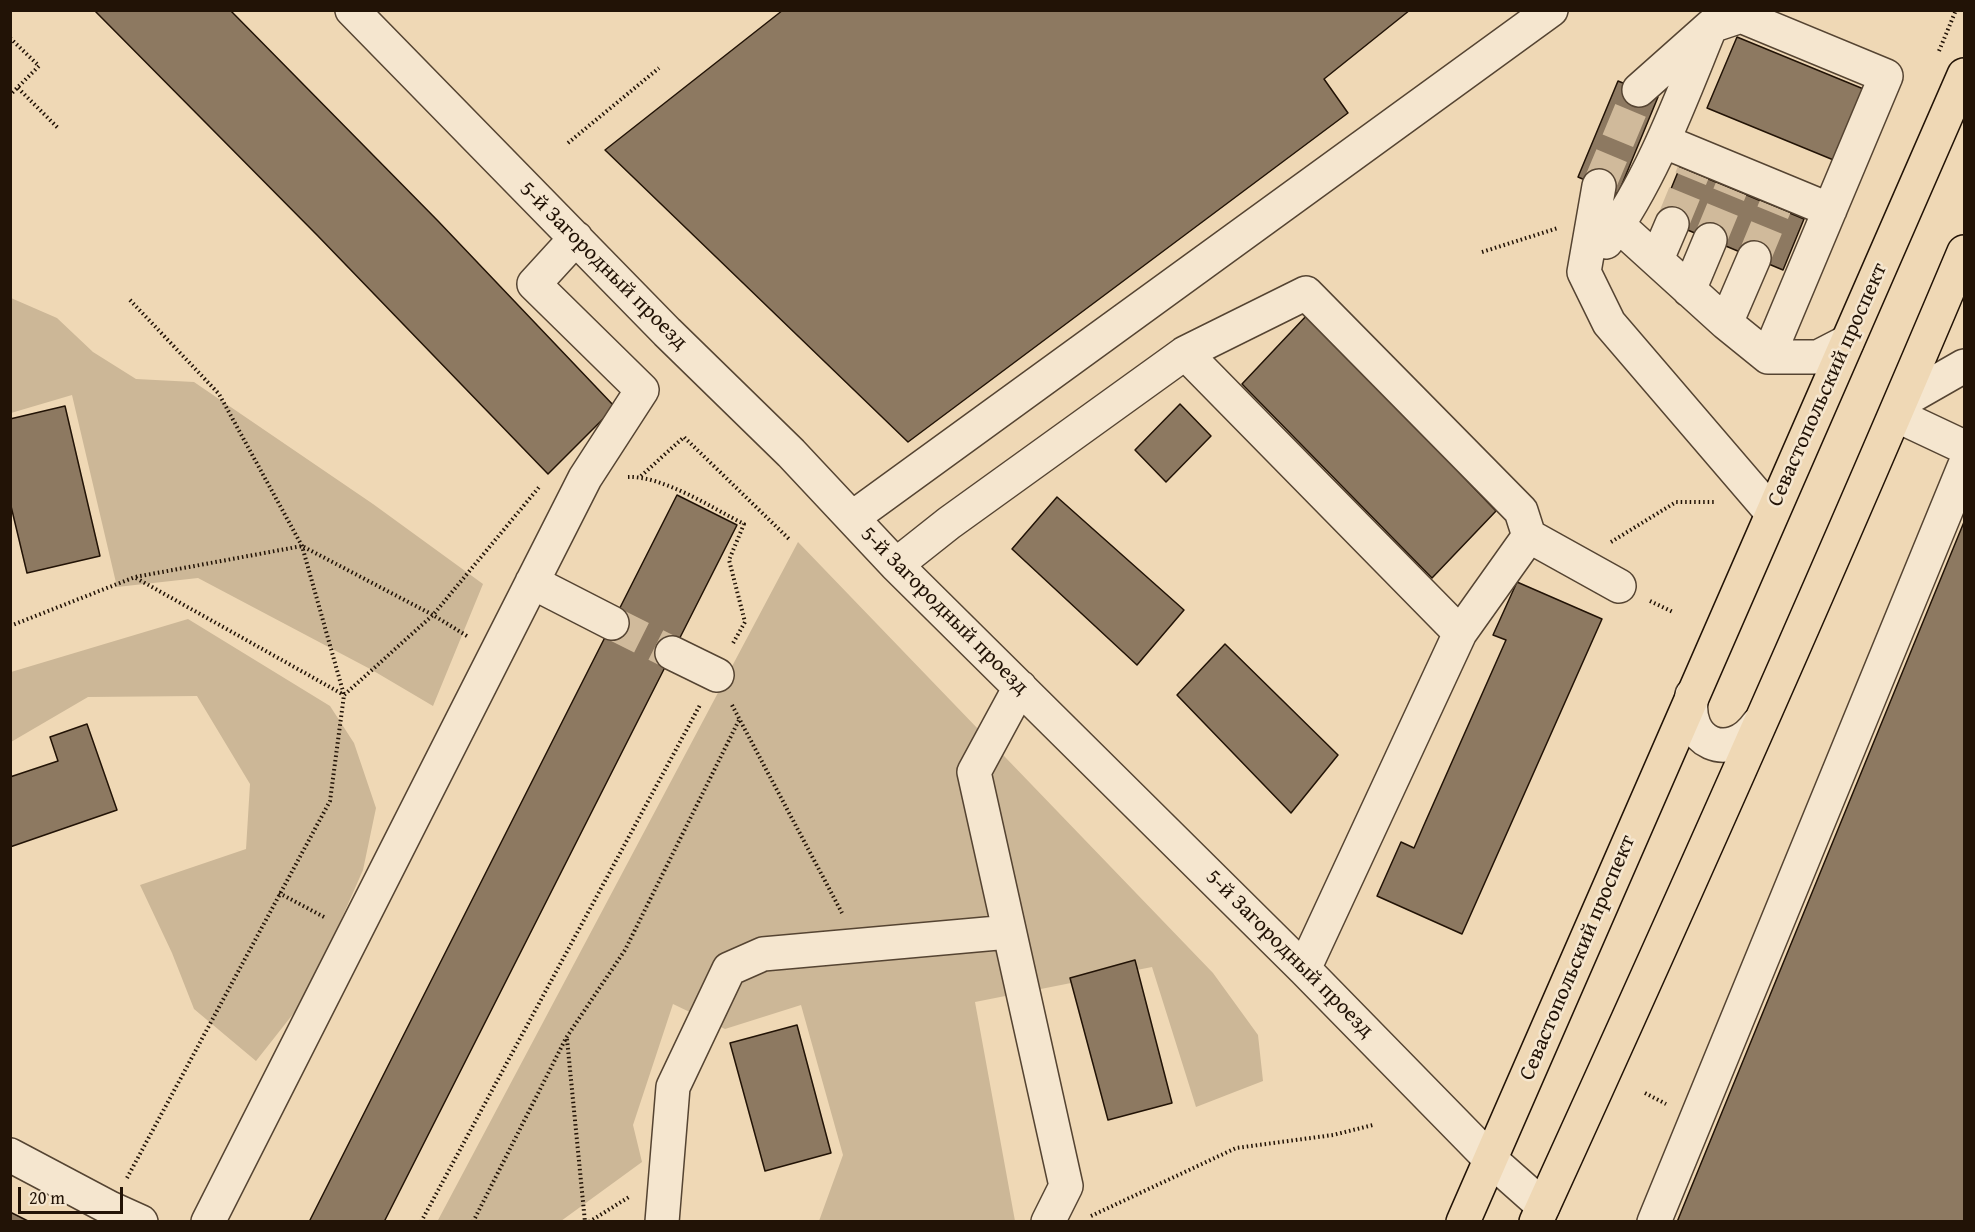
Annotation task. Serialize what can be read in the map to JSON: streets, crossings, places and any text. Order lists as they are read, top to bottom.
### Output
{
  "streets": {
    "main road": ["Севастопольский проспект"],
    "street": ["5-й Загородный проезд"]
  },
  "crossings": [
    ["5-й Загородный проезд", "Севастопольский проспект"]
  ],
  "scale_bar": "20 m"
}
